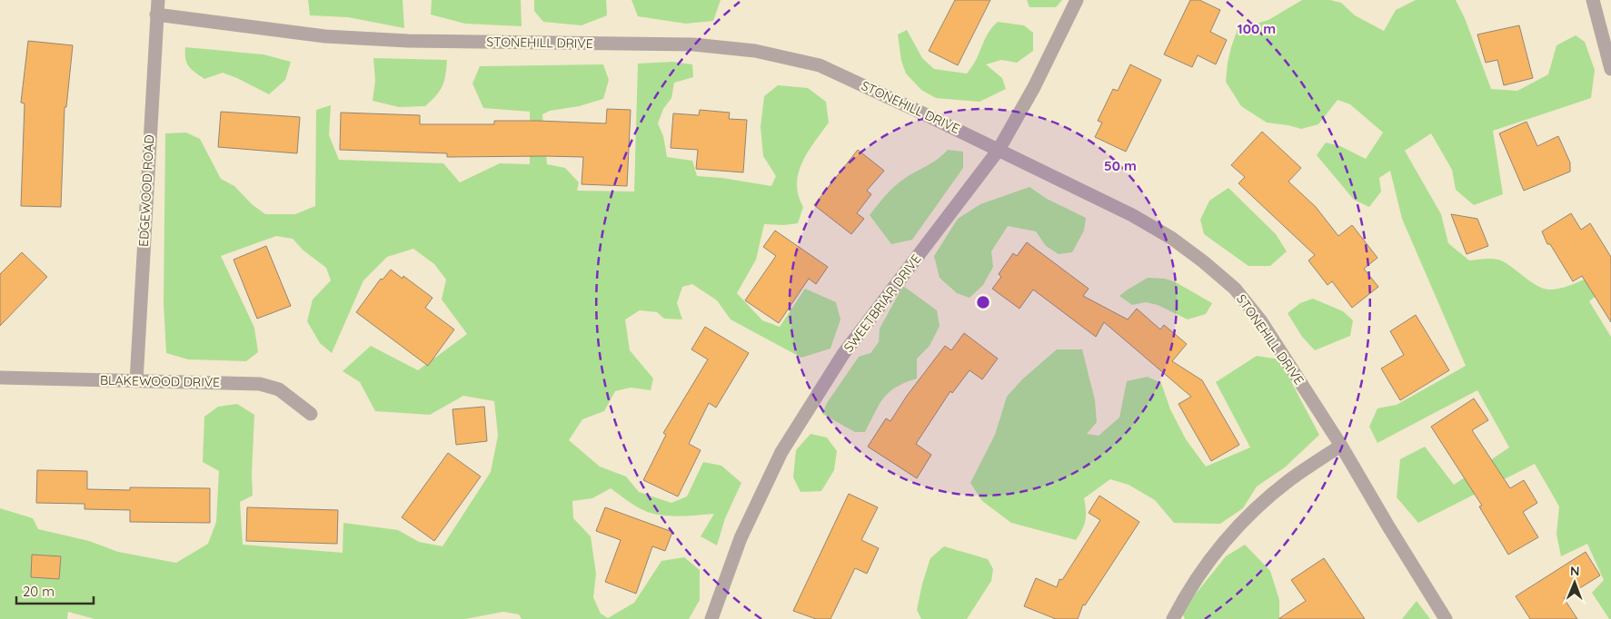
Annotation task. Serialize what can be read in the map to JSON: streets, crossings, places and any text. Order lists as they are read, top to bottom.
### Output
{
  "streets": {
    "street": [
      "STONEHILL DRIVE",
      "EDGEWOOD ROAD",
      "SWEETBRIAR DRIVE",
      "BLAKEWOOD DRIVE"
    ]
  },
  "crossings": [
    ["STONEHILL DRIVE", "EDGEWOOD ROAD"],
    ["STONEHILL DRIVE", "SWEETBRIAR DRIVE"],
    ["EDGEWOOD ROAD", "BLAKEWOOD DRIVE"]
  ],
  "scale_bar": "20 m",
  "north": "top",
  "rings": ["100 m", "50 m"]
}
